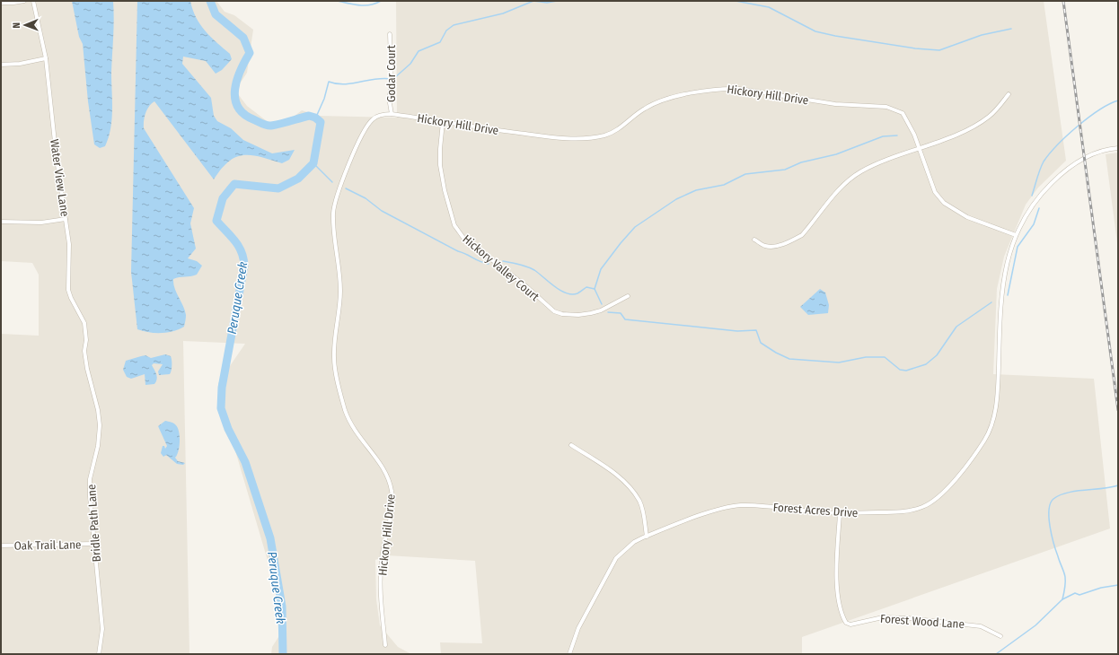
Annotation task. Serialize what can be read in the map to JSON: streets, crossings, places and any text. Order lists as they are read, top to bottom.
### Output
{
  "streets": {
    "street": [
      "Godar Court",
      "Hickory Hill Drive",
      "Water View Lane",
      "Hickory Valley Court",
      "Forest Acres Drive",
      "Bridle Path Lane",
      "Oak Trail Lane",
      "Forest Wood Lane"
    ]
  },
  "crossings": [
    ["Godar Court", "Hickory Hill Drive"],
    ["Hickory Hill Drive", "Hickory Valley Court"],
    ["Hickory Hill Drive", "Forest Acres Drive"],
    ["Water View Lane", "Bridle Path Lane"],
    ["Forest Acres Drive", "Forest Wood Lane"],
    ["Bridle Path Lane", "Oak Trail Lane"]
  ],
  "water": ["Peruque Creek"],
  "north": "left"
}
